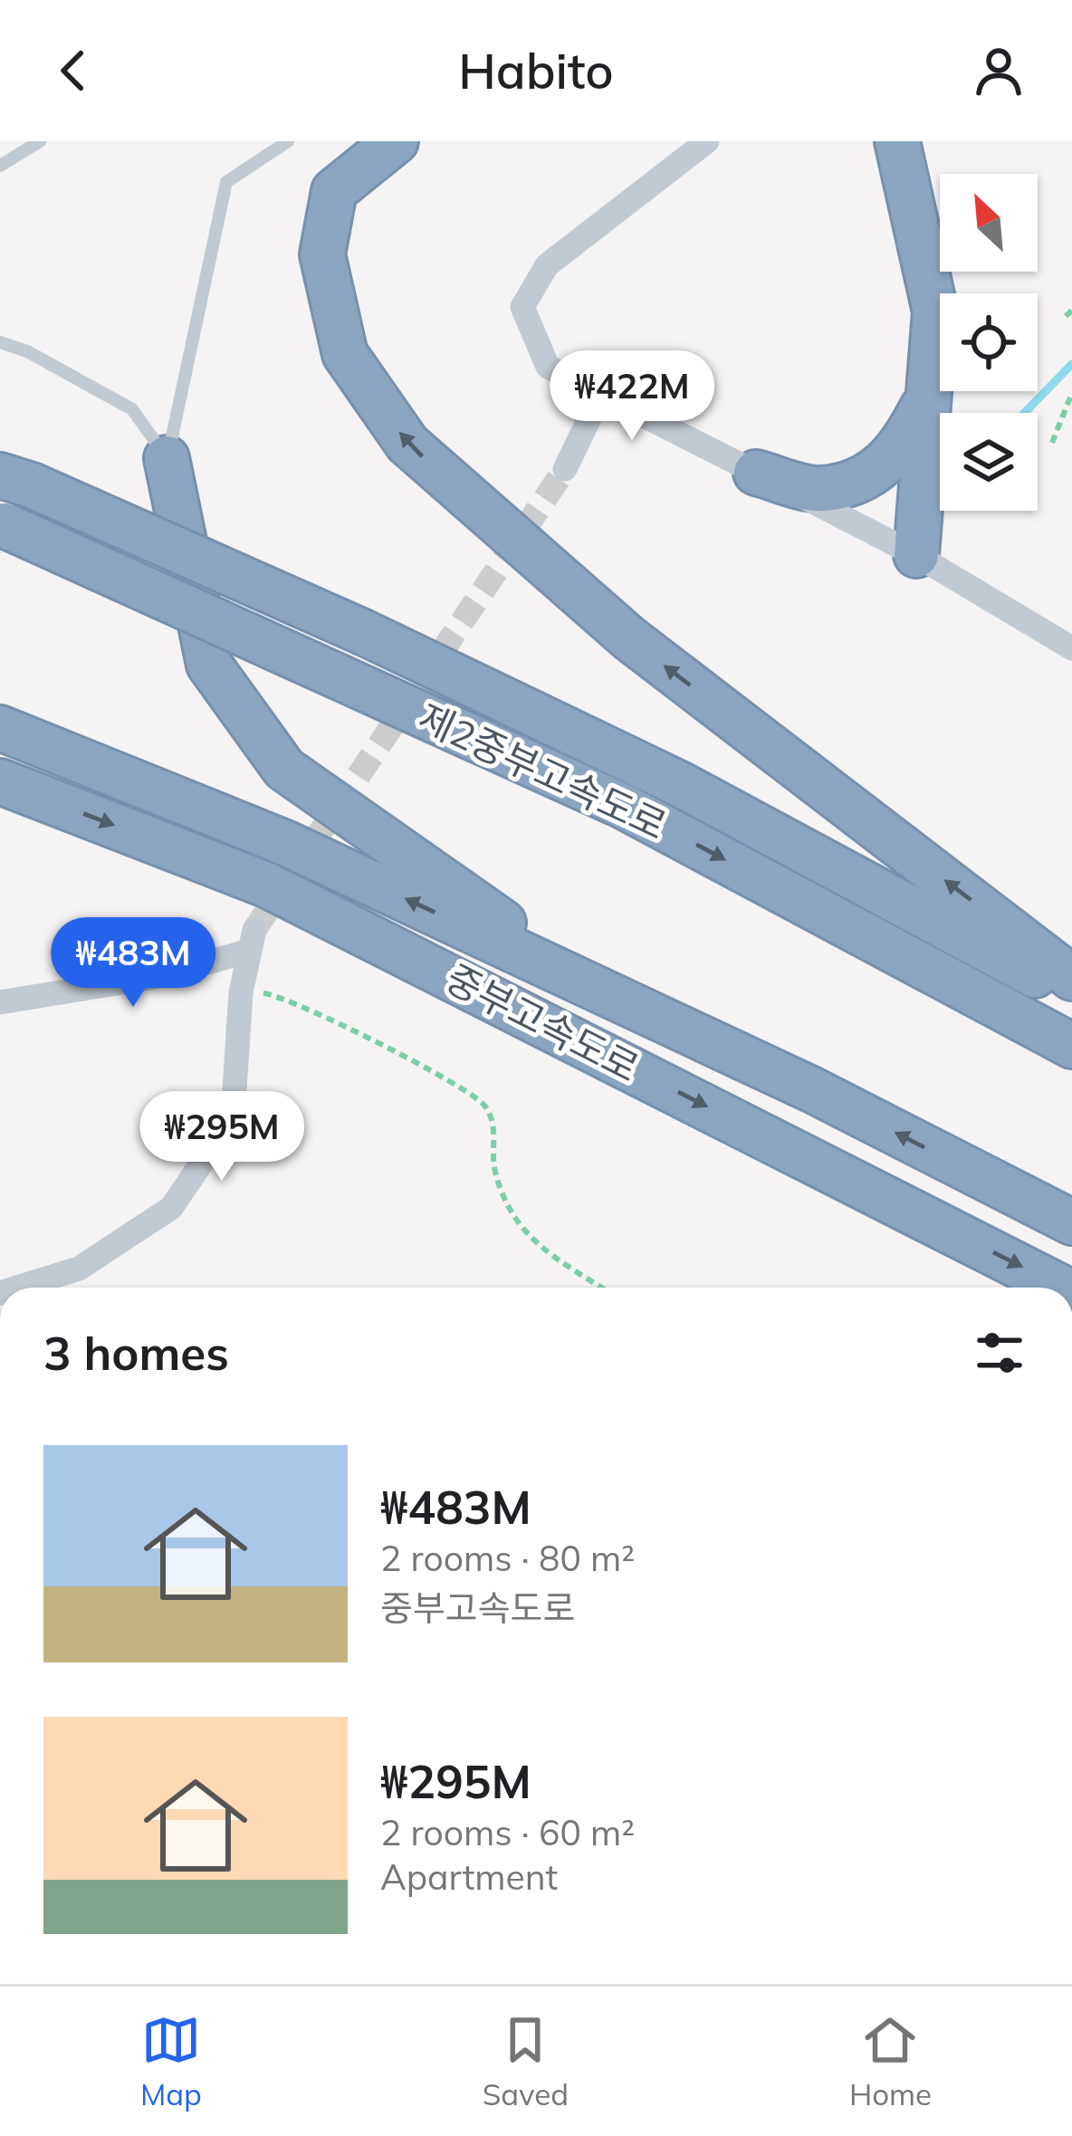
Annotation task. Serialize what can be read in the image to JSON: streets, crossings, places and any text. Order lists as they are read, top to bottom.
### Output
{
  "streets": {
    "highway": ["제2중부고속도로", "중부고속도로"]
  },
  "north": "top left",
  "page": {
    "header": "Habito",
    "price": ["₩422M", "₩483M", "₩295M"],
    "heading": "3 homes",
    "list": [
      {
        "name": "₩483M",
        "note": "2 rooms · 80 m² · 중부고속도로"
      },
      {
        "name": "₩295M",
        "note": "2 rooms · 60 m² · Apartment"
      }
    ],
    "tabs": ["Map", "Saved", "Home"]
  }
}
